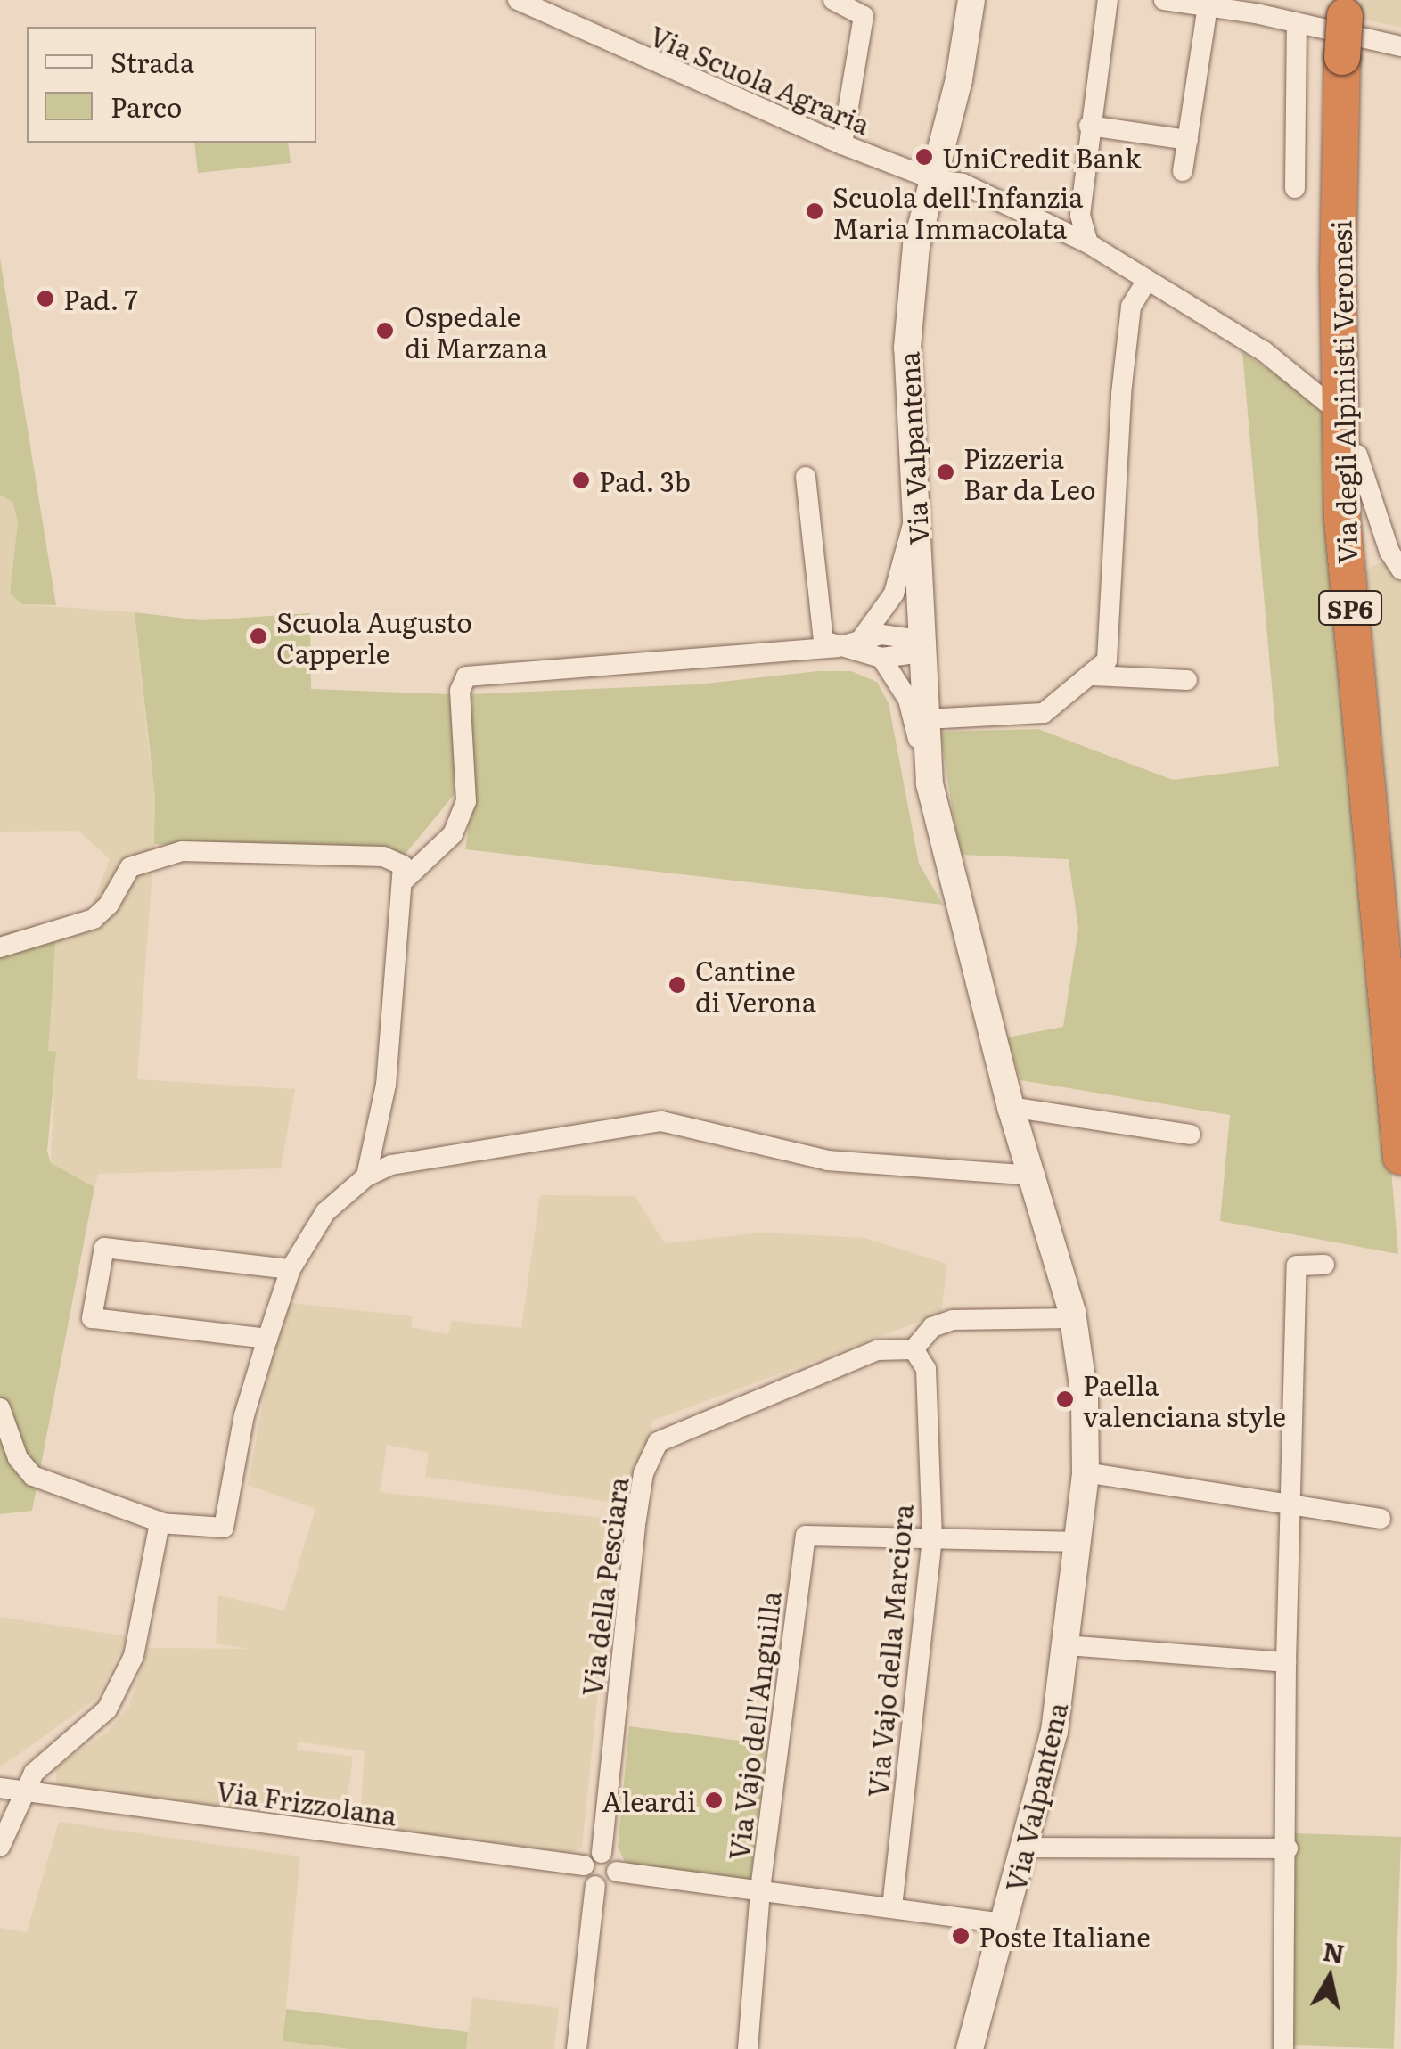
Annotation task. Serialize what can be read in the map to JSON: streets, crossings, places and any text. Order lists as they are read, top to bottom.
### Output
{
  "streets": {
    "highway": ["Via degli Alpinisti Veronesi", "SP6"],
    "street": [
      "Via Scuola Agraria",
      "Via Valpantena",
      "Via della Pesciara",
      "Via Vajo della Marciora",
      "Via Vajo dell'Anguilla",
      "Via Frizzolana"
    ]
  },
  "crossings": [
    ["Via Scuola Agraria", "Via Valpantena"],
    ["Via della Pesciara", "Via Vajo della Marciora"],
    ["Via della Pesciara", "Via Frizzolana"],
    ["Via Vajo della Marciora", "Via Vajo dell'Anguilla"]
  ],
  "places": [
    "UniCredit Bank",
    "Scuola dell'Infanzia Maria Immacolata",
    "Pad. 7",
    "Ospedale di Marzana",
    "Pizzeria Bar da Leo",
    "Pad. 3b",
    "Scuola Augusto Capperle",
    "Cantine di Verona",
    "Paella valenciana style",
    "Aleardi",
    "Poste Italiane"
  ],
  "legend": ["Strada", "Parco"],
  "north": "top"
}
